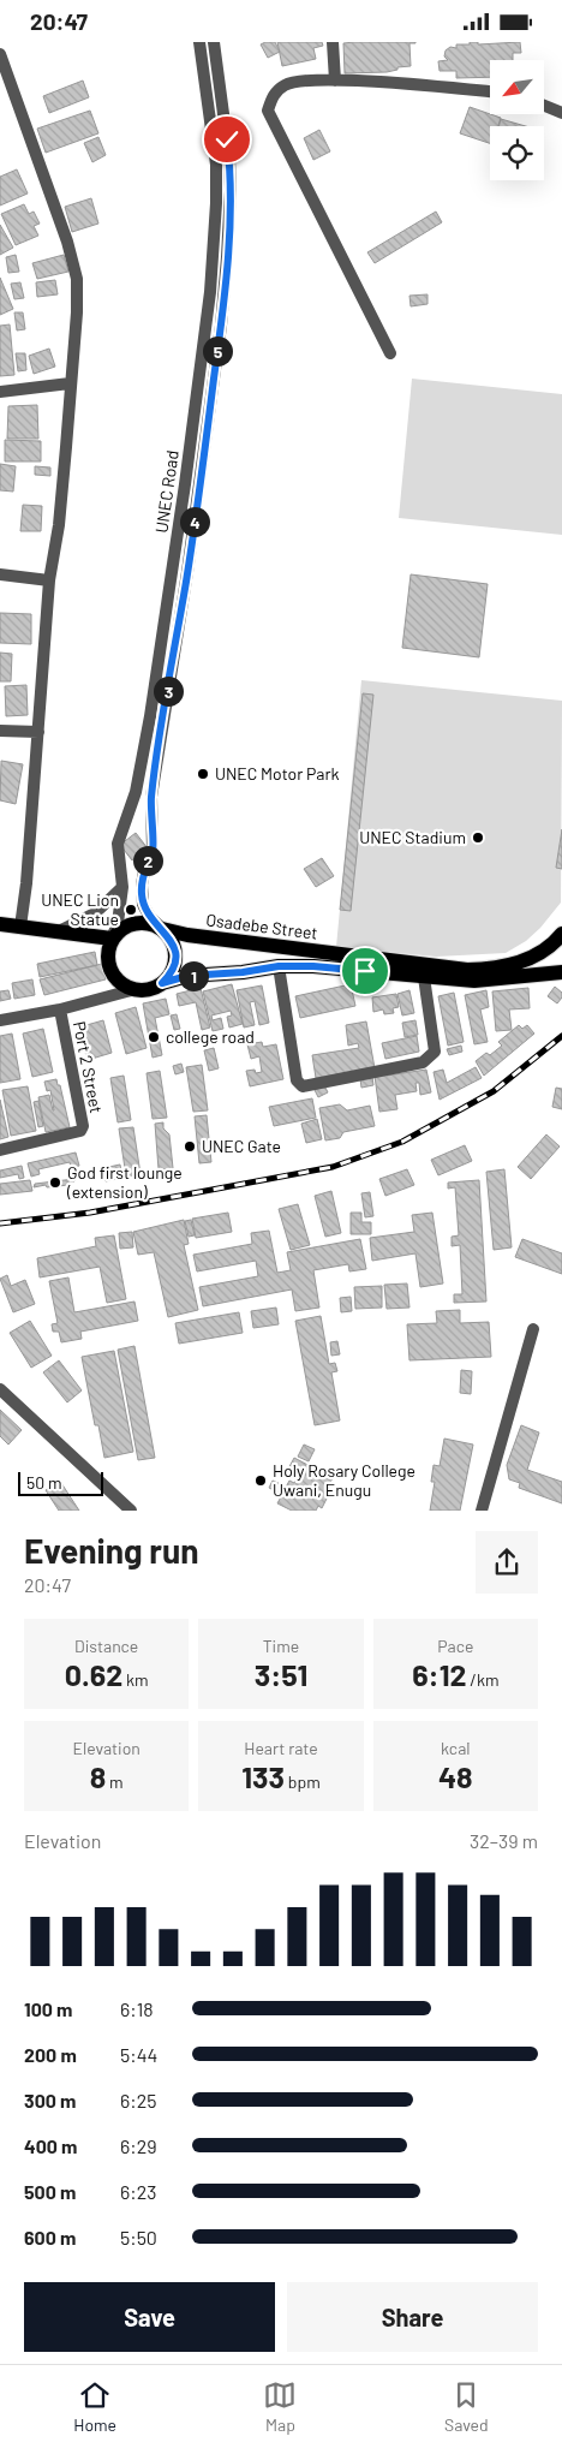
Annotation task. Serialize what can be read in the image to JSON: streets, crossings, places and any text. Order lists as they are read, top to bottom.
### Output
{
  "streets": {
    "main road": ["Osadebe Street"],
    "street": ["UNEC Road", "Port 2 Street"]
  },
  "crossings": [
    ["UNEC Road", "Osadebe Street"]
  ],
  "places": [
    "UNEC Motor Park",
    "UNEC Stadium",
    "UNEC Lion Statue",
    "college road",
    "UNEC Gate",
    "God first lounge (extension)",
    "Holy Rosary College Uwani, Enugu"
  ],
  "scale_bar": "50 m",
  "north": "bottom left",
  "page": {
    "status": "20:47",
    "pins": [
      "5",
      "4",
      "3",
      "2",
      "1"
    ],
    "scale": "50 m",
    "heading": ["Evening run", "20:47"],
    "stats": [
      ["Distance", "0.62 km"],
      ["Time", "3:51"],
      ["Pace", "6:12 /km"],
      ["Elevation", "8 m"],
      ["Heart rate", "133 bpm"],
      ["kcal", "48"]
    ],
    "chart": ["Elevation", "32–39 m"],
    "list": [
      {
        "name": "100 m",
        "note": "6:18"
      },
      {
        "name": "200 m",
        "note": "5:44"
      },
      {
        "name": "300 m",
        "note": "6:25"
      },
      {
        "name": "400 m",
        "note": "6:29"
      },
      {
        "name": "500 m",
        "note": "6:23"
      },
      {
        "name": "600 m",
        "note": "5:50"
      }
    ],
    "buttons": ["Save", "Share"],
    "tabs": ["Home", "Map", "Saved"]
  }
}
